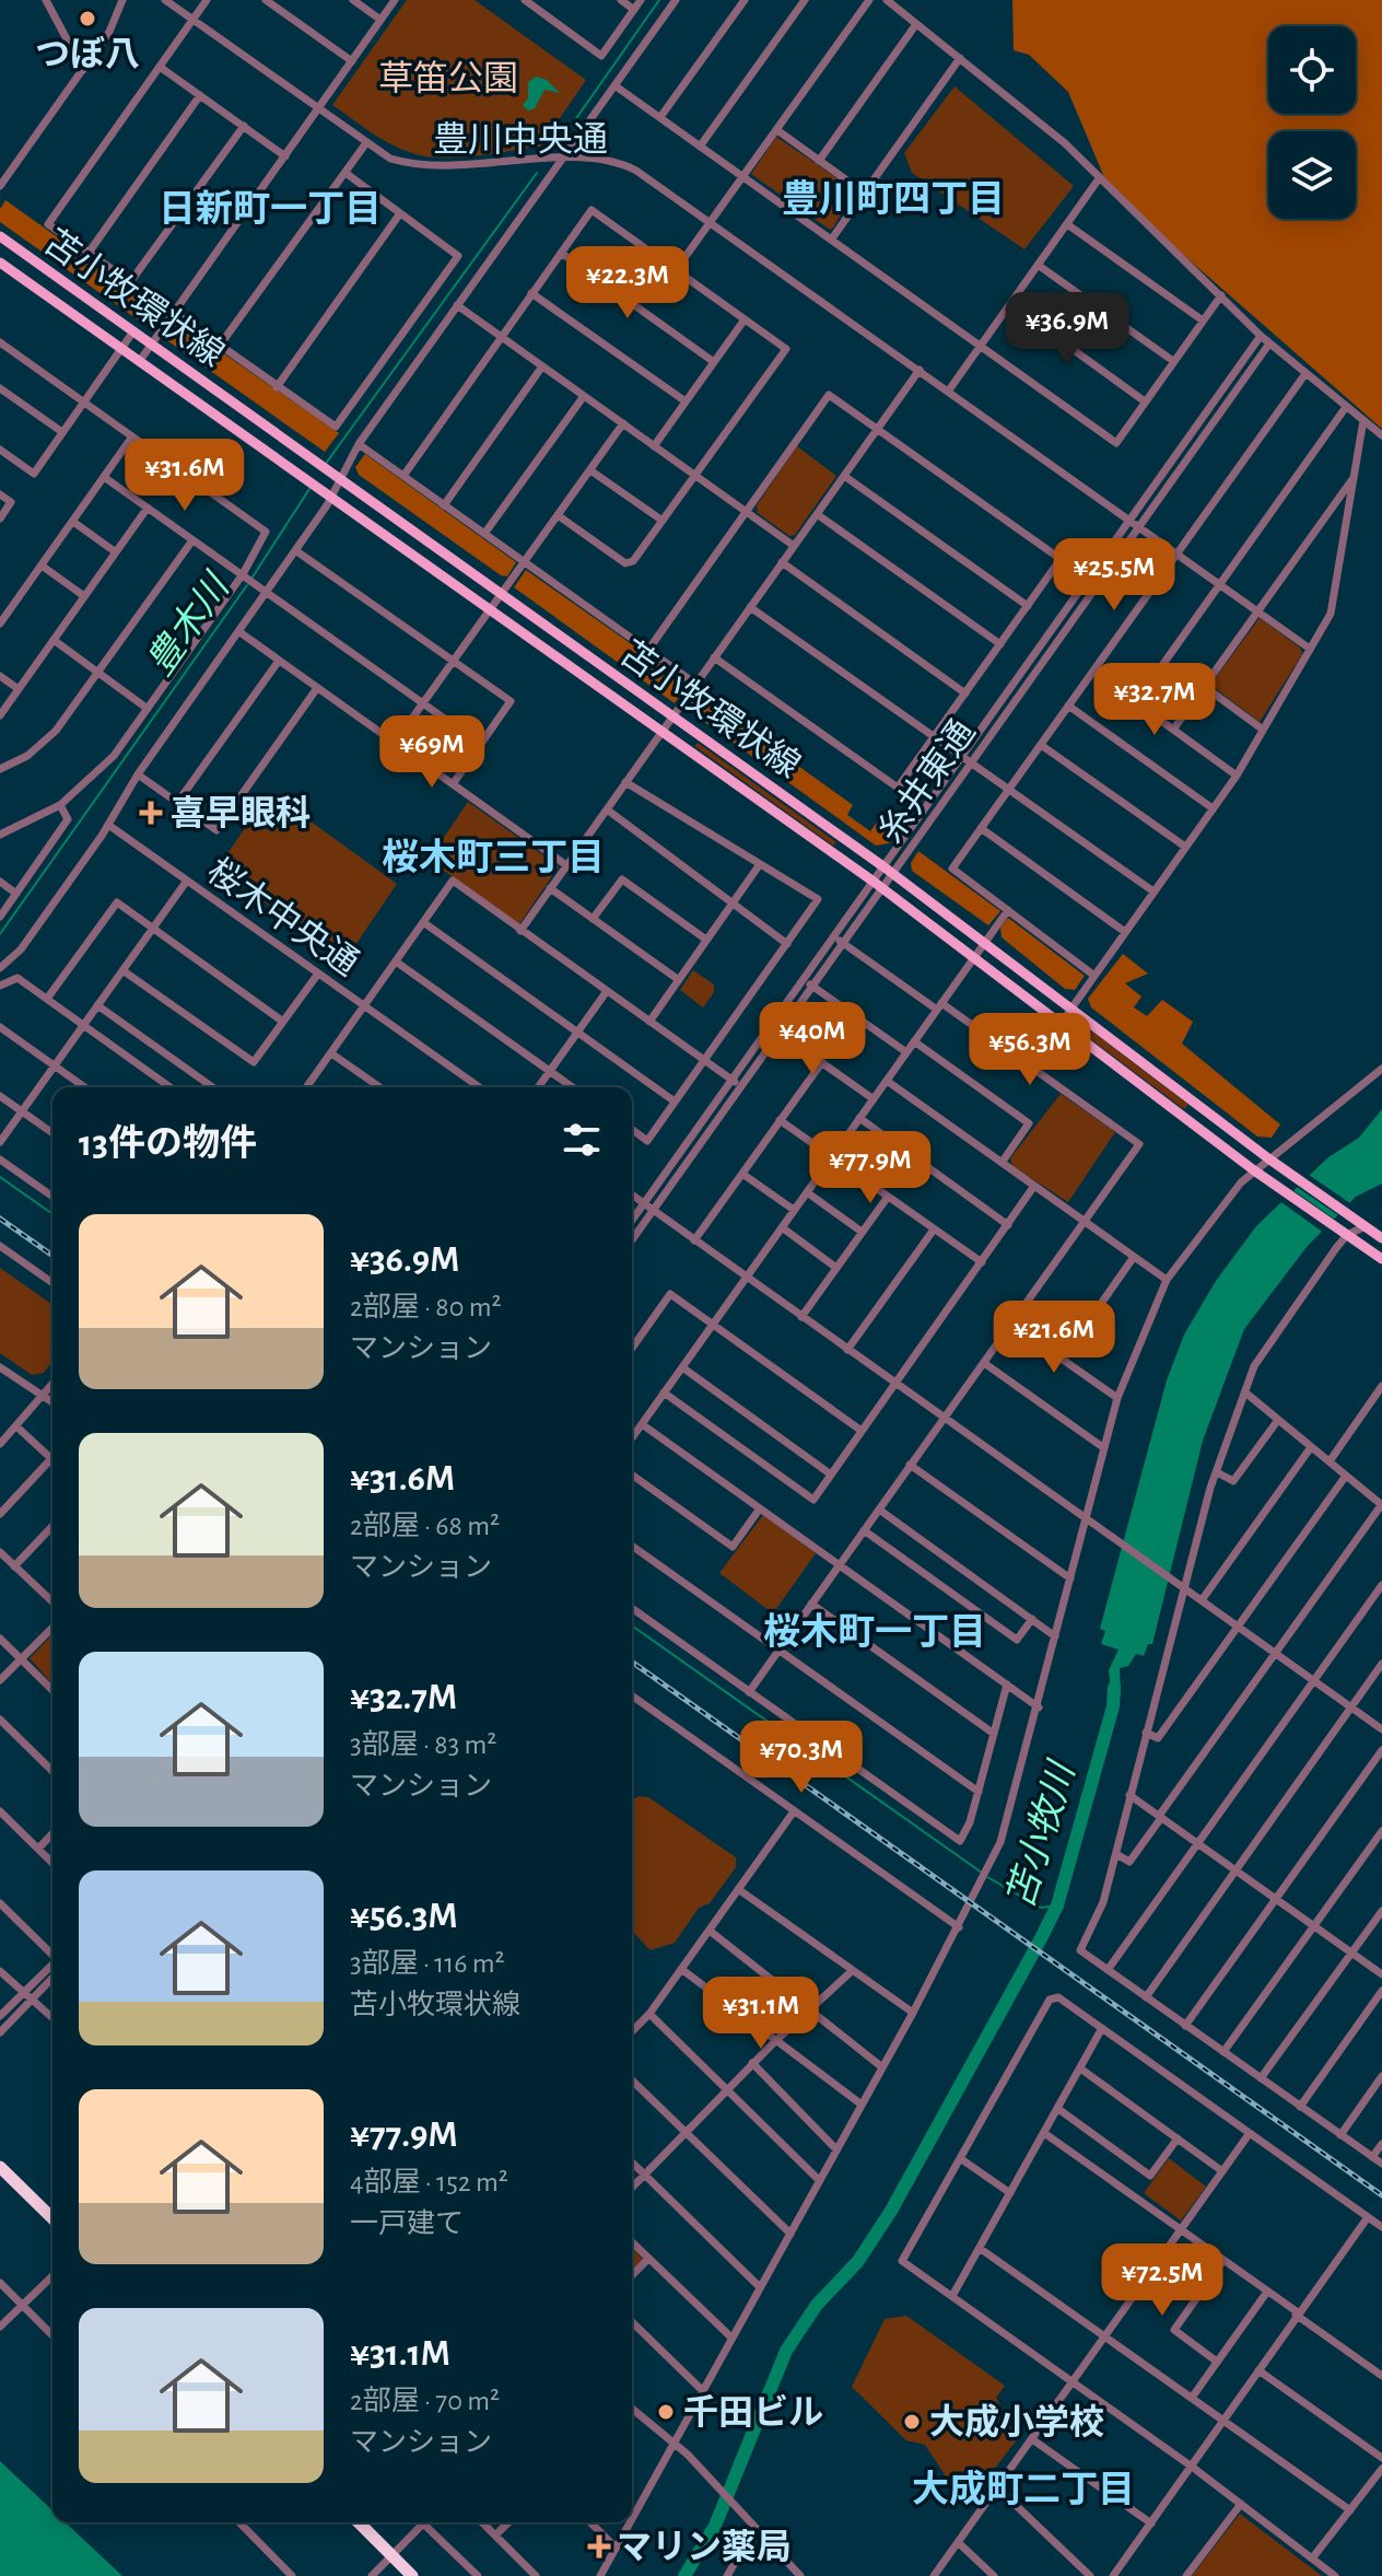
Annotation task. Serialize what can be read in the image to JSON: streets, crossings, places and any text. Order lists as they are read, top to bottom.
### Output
{
  "streets": {
    "main road": ["苫小牧環状線"],
    "street": ["豊川中央通", "糸井東通", "桜木中央通"]
  },
  "crossings": [
    ["豊川中央通", "糸井東通"],
    ["苫小牧環状線", "糸井東通"]
  ],
  "districts": [
    "豊川町四丁目",
    "日新町一丁目",
    "桜木町三丁目",
    "桜木町一丁目",
    "大成町二丁目"
  ],
  "water": ["豊木川", "苫小牧川"],
  "parks": ["草笛公園"],
  "places": {
    "other": ["つぼ八", "千田ビル", "大成小学校"],
    "health": ["喜早眼科", "マリン薬局"]
  },
  "page": {
    "price": [
      "¥22.3M",
      "¥36.9M",
      "¥31.6M",
      "¥25.5M",
      "¥32.7M",
      "¥69M",
      "¥40M",
      "¥56.3M",
      "¥77.9M",
      "¥21.6M",
      "¥70.3M",
      "¥31.1M",
      "¥72.5M"
    ],
    "heading": "13件の物件",
    "list": [
      {
        "name": "¥36.9M",
        "note": "2部屋 · 80 m² · マンション"
      },
      {
        "name": "¥31.6M",
        "note": "2部屋 · 68 m² · マンション"
      },
      {
        "name": "¥32.7M",
        "note": "3部屋 · 83 m² · マンション"
      },
      {
        "name": "¥56.3M",
        "note": "3部屋 · 116 m² · 苫小牧環状線"
      },
      {
        "name": "¥77.9M",
        "note": "4部屋 · 152 m² · 一戸建て"
      },
      {
        "name": "¥31.1M",
        "note": "2部屋 · 70 m² · マンション"
      }
    ]
  }
}
